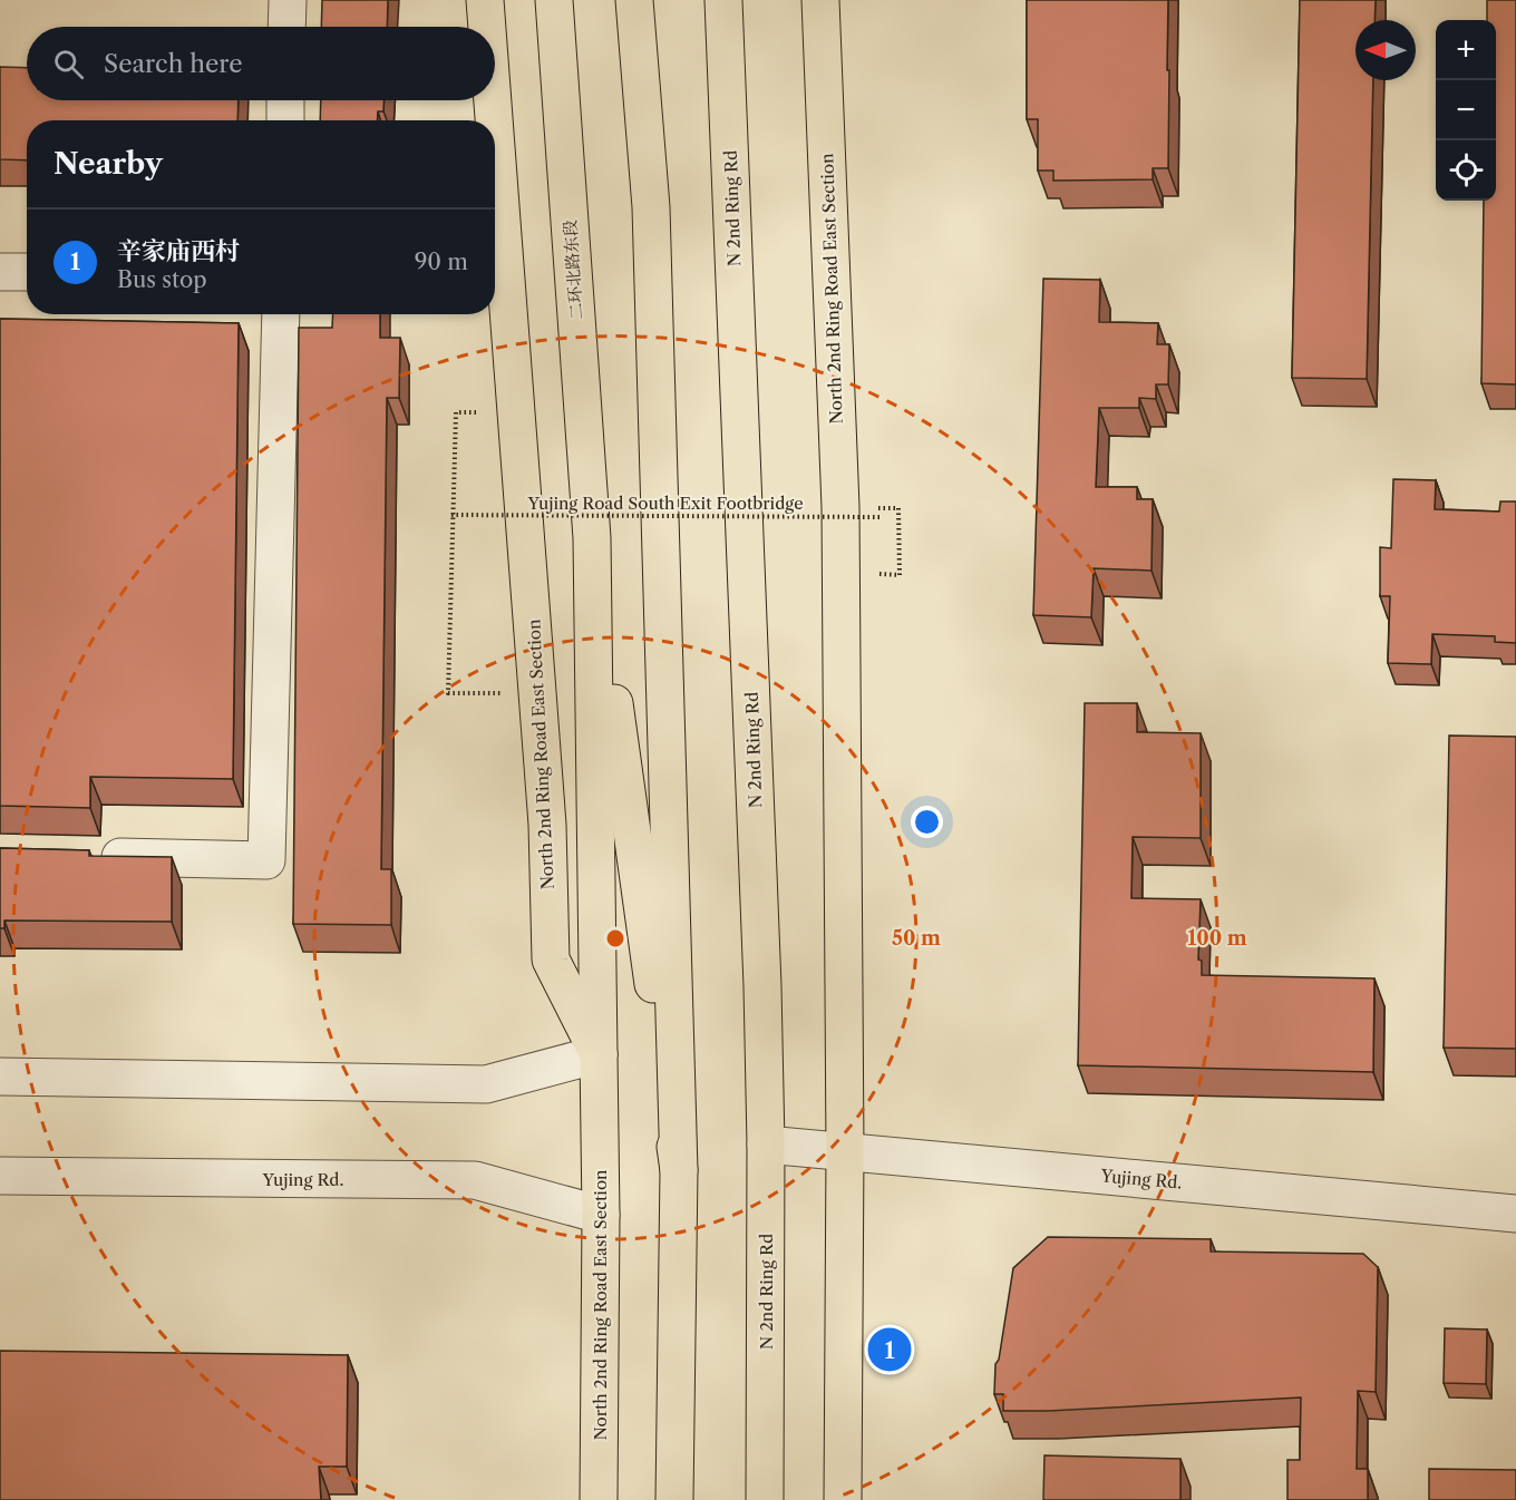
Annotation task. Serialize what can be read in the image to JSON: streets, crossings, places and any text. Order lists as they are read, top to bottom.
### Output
{
  "streets": {
    "main road": ["N 2nd Ring Rd", "二环北路东段", "North 2nd Ring Road East Section"],
    "street": ["Yujing Rd."],
    "path": ["Yujing Road South Exit Footbridge"]
  },
  "crossings": [
    ["N 2nd Ring Rd", "Yujing Rd."],
    ["North 2nd Ring Road East Section", "Yujing Rd."]
  ],
  "north": "left",
  "page": {
    "map_buttons": ["+", "−"],
    "search": "Search here",
    "heading": "Nearby",
    "list": [
      {
        "mark": "1",
        "name": "辛家庙西村",
        "note": "Bus stop",
        "value": "90 m"
      }
    ],
    "pins": "1"
  },
  "rings": ["50 m", "100 m"]
}
